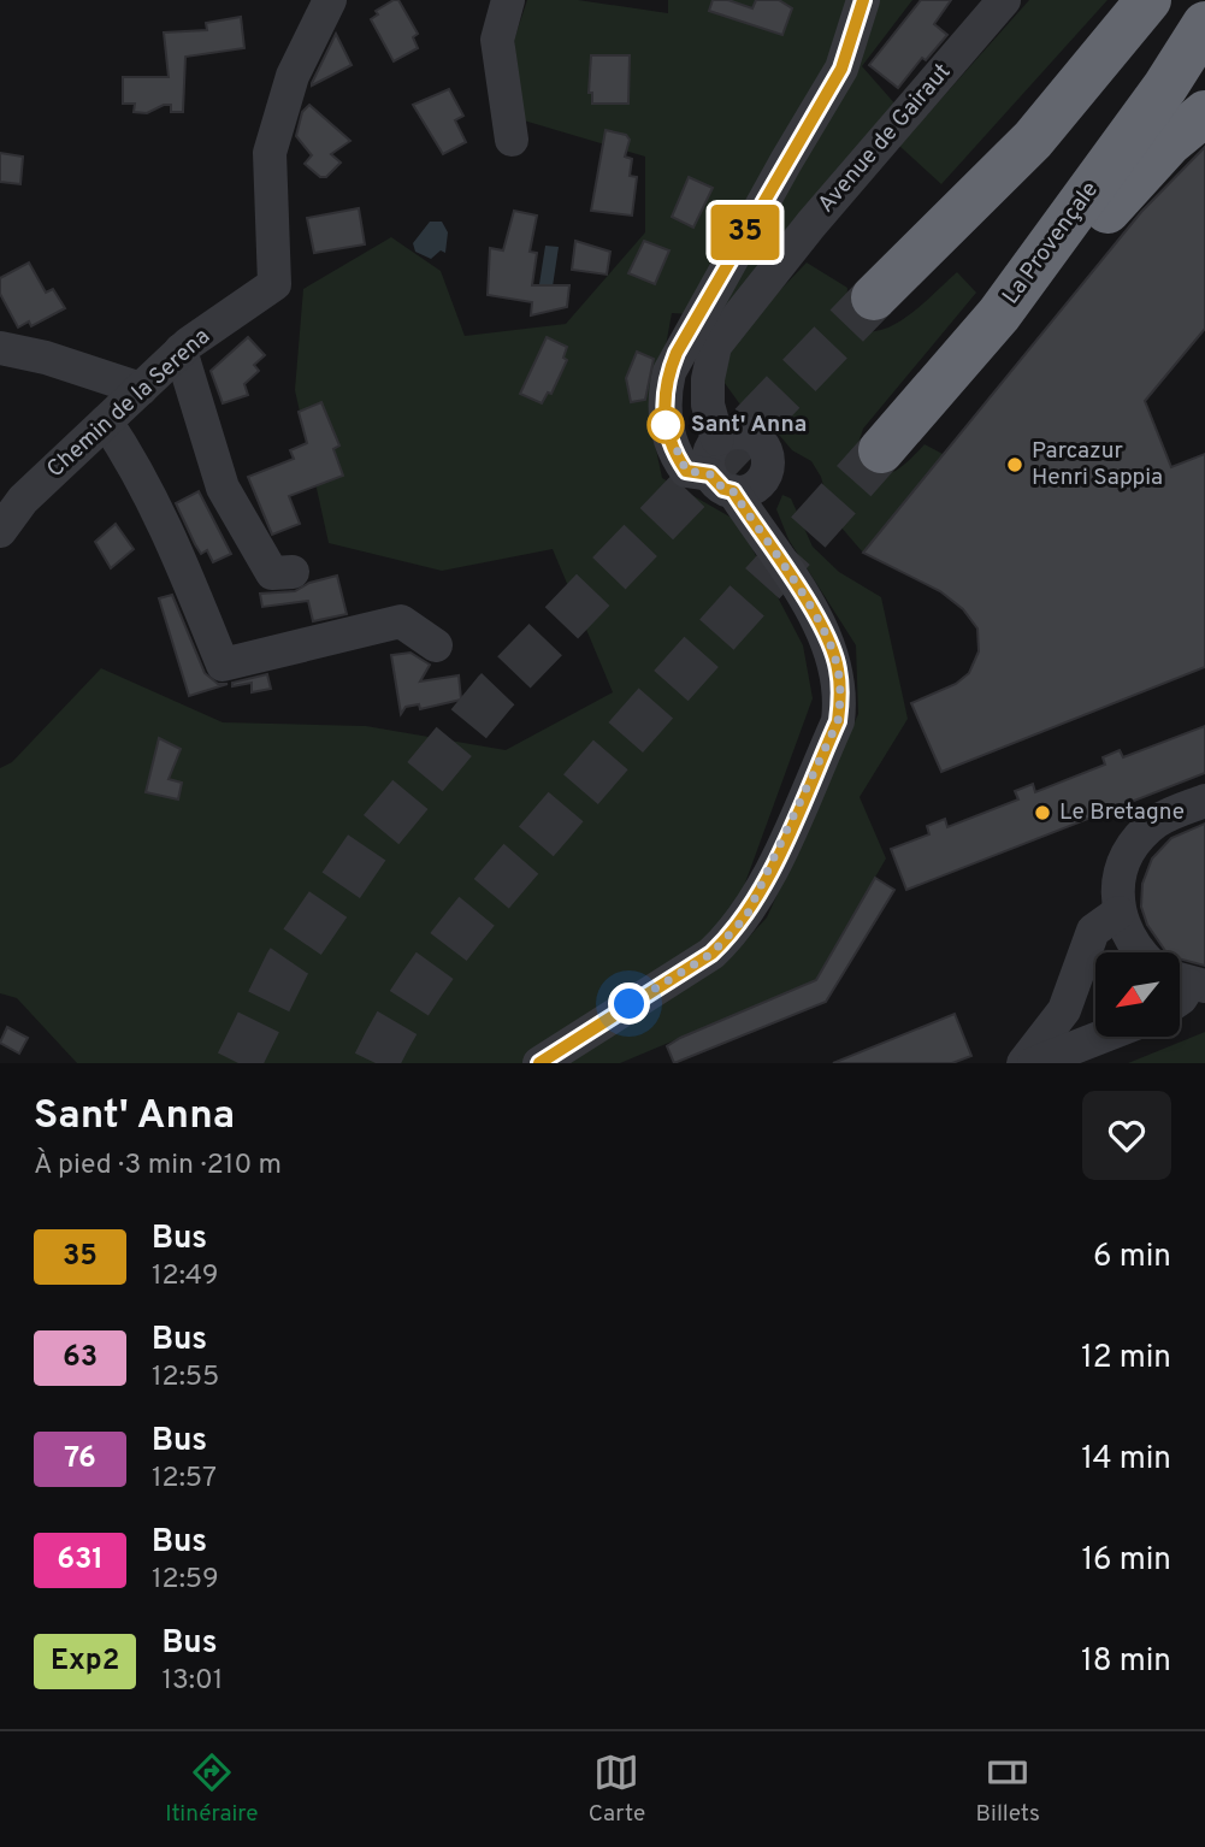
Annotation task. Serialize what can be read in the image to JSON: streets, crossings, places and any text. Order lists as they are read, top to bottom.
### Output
{
  "streets": {
    "highway": ["La Provençale"],
    "street": ["Avenue de Gairaut", "Chemin de la Serena"]
  },
  "places": ["Sant' Anna", "Parcazur Henri Sappia", "Le Bretagne"],
  "lines": ["bus line 35"],
  "north": "bottom left",
  "page": {
    "on_map": "35",
    "heading": ["Sant' Anna", "À pied · 3 min · 210 m"],
    "list": [
      {
        "mark": "35",
        "name": "Bus",
        "note": "12:49",
        "value": "6 min"
      },
      {
        "mark": "63",
        "name": "Bus",
        "note": "12:55",
        "value": "12 min"
      },
      {
        "mark": "76",
        "name": "Bus",
        "note": "12:57",
        "value": "14 min"
      },
      {
        "mark": "631",
        "name": "Bus",
        "note": "12:59",
        "value": "16 min"
      },
      {
        "mark": "Exp2",
        "name": "Bus",
        "note": "13:01",
        "value": "18 min"
      }
    ],
    "tabs": ["Itinéraire", "Carte", "Billets"]
  }
}
